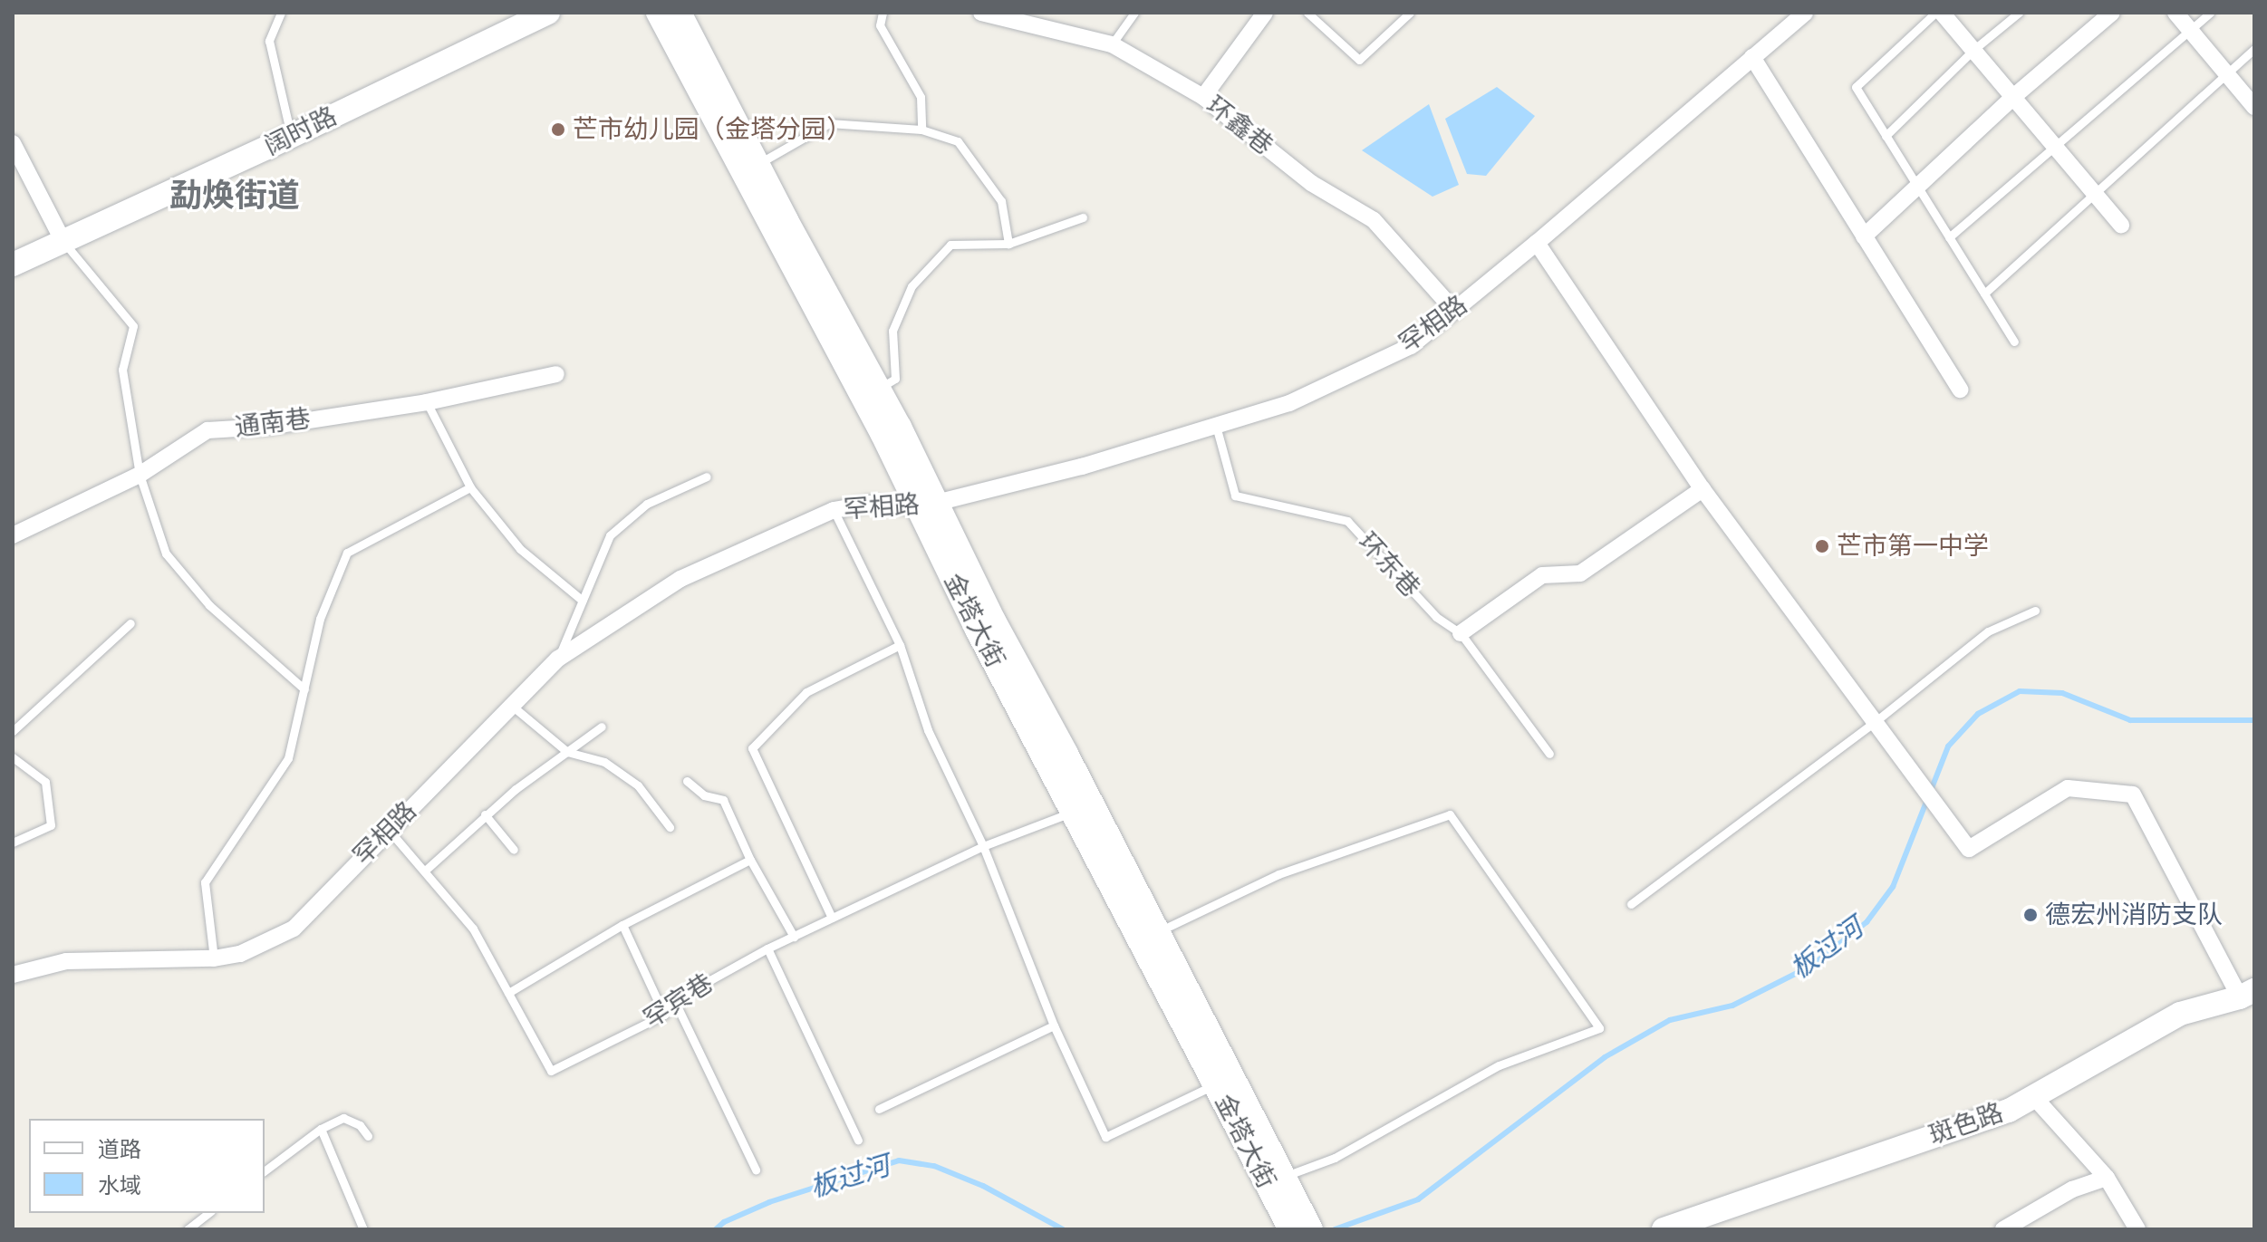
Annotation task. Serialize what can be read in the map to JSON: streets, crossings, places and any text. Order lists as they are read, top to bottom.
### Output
{
  "streets": {
    "main road": ["阔时路", "金塔大街", "斑色路"],
    "street": ["环鑫巷", "罕相路", "通南巷"],
    "lane": ["环东巷", "罕宾巷"]
  },
  "crossings": [
    ["环鑫巷", "罕相路"],
    ["罕相路", "环东巷"],
    ["罕相路", "金塔大街"],
    ["罕相路", "罕宾巷"],
    ["金塔大街", "罕宾巷"]
  ],
  "districts": ["勐焕街道"],
  "water": ["板过河"],
  "places": ["芒市幼儿园（金塔分园）", "芒市第一中学", "德宏州消防支队"],
  "legend": ["道路", "水域"]
}
